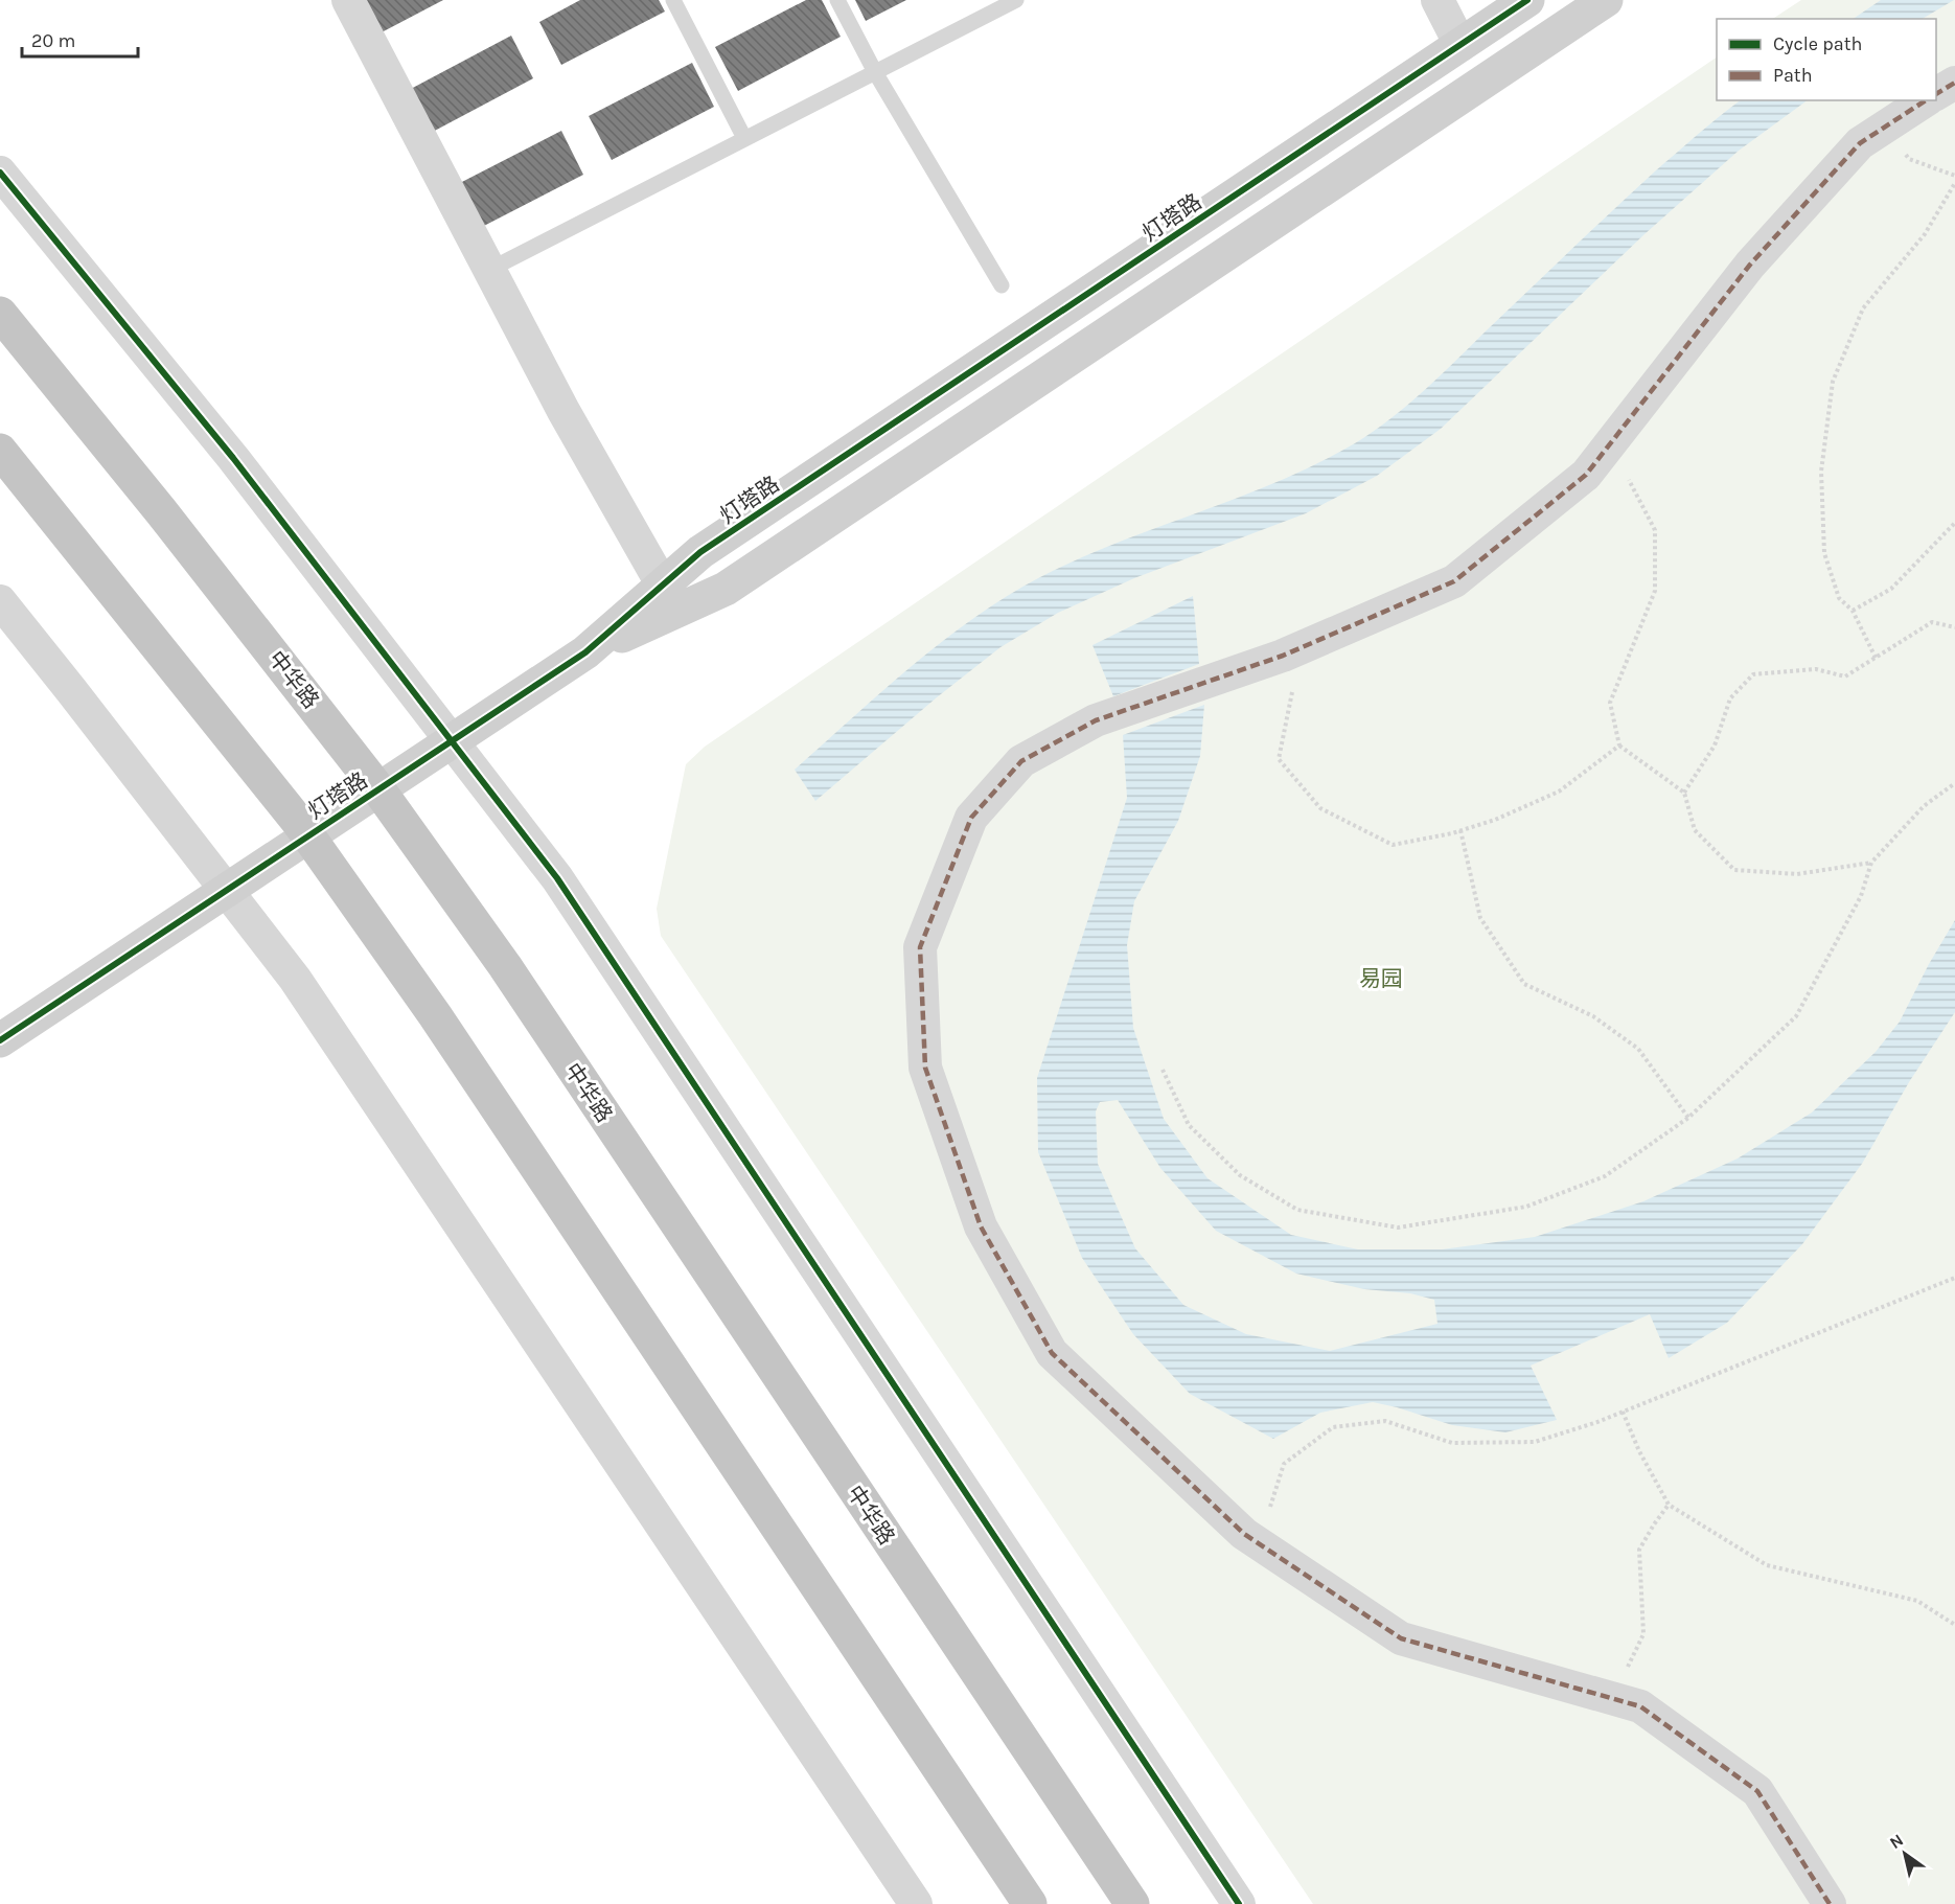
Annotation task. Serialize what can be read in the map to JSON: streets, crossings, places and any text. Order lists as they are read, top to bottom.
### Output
{
  "streets": {
    "highway": ["中华路"],
    "street": ["灯塔路"]
  },
  "crossings": [
    ["灯塔路", "中华路"]
  ],
  "parks": ["易园"],
  "legend": ["Cycle path", "Path"],
  "scale_bar": "20 m",
  "north": "top left"
}
